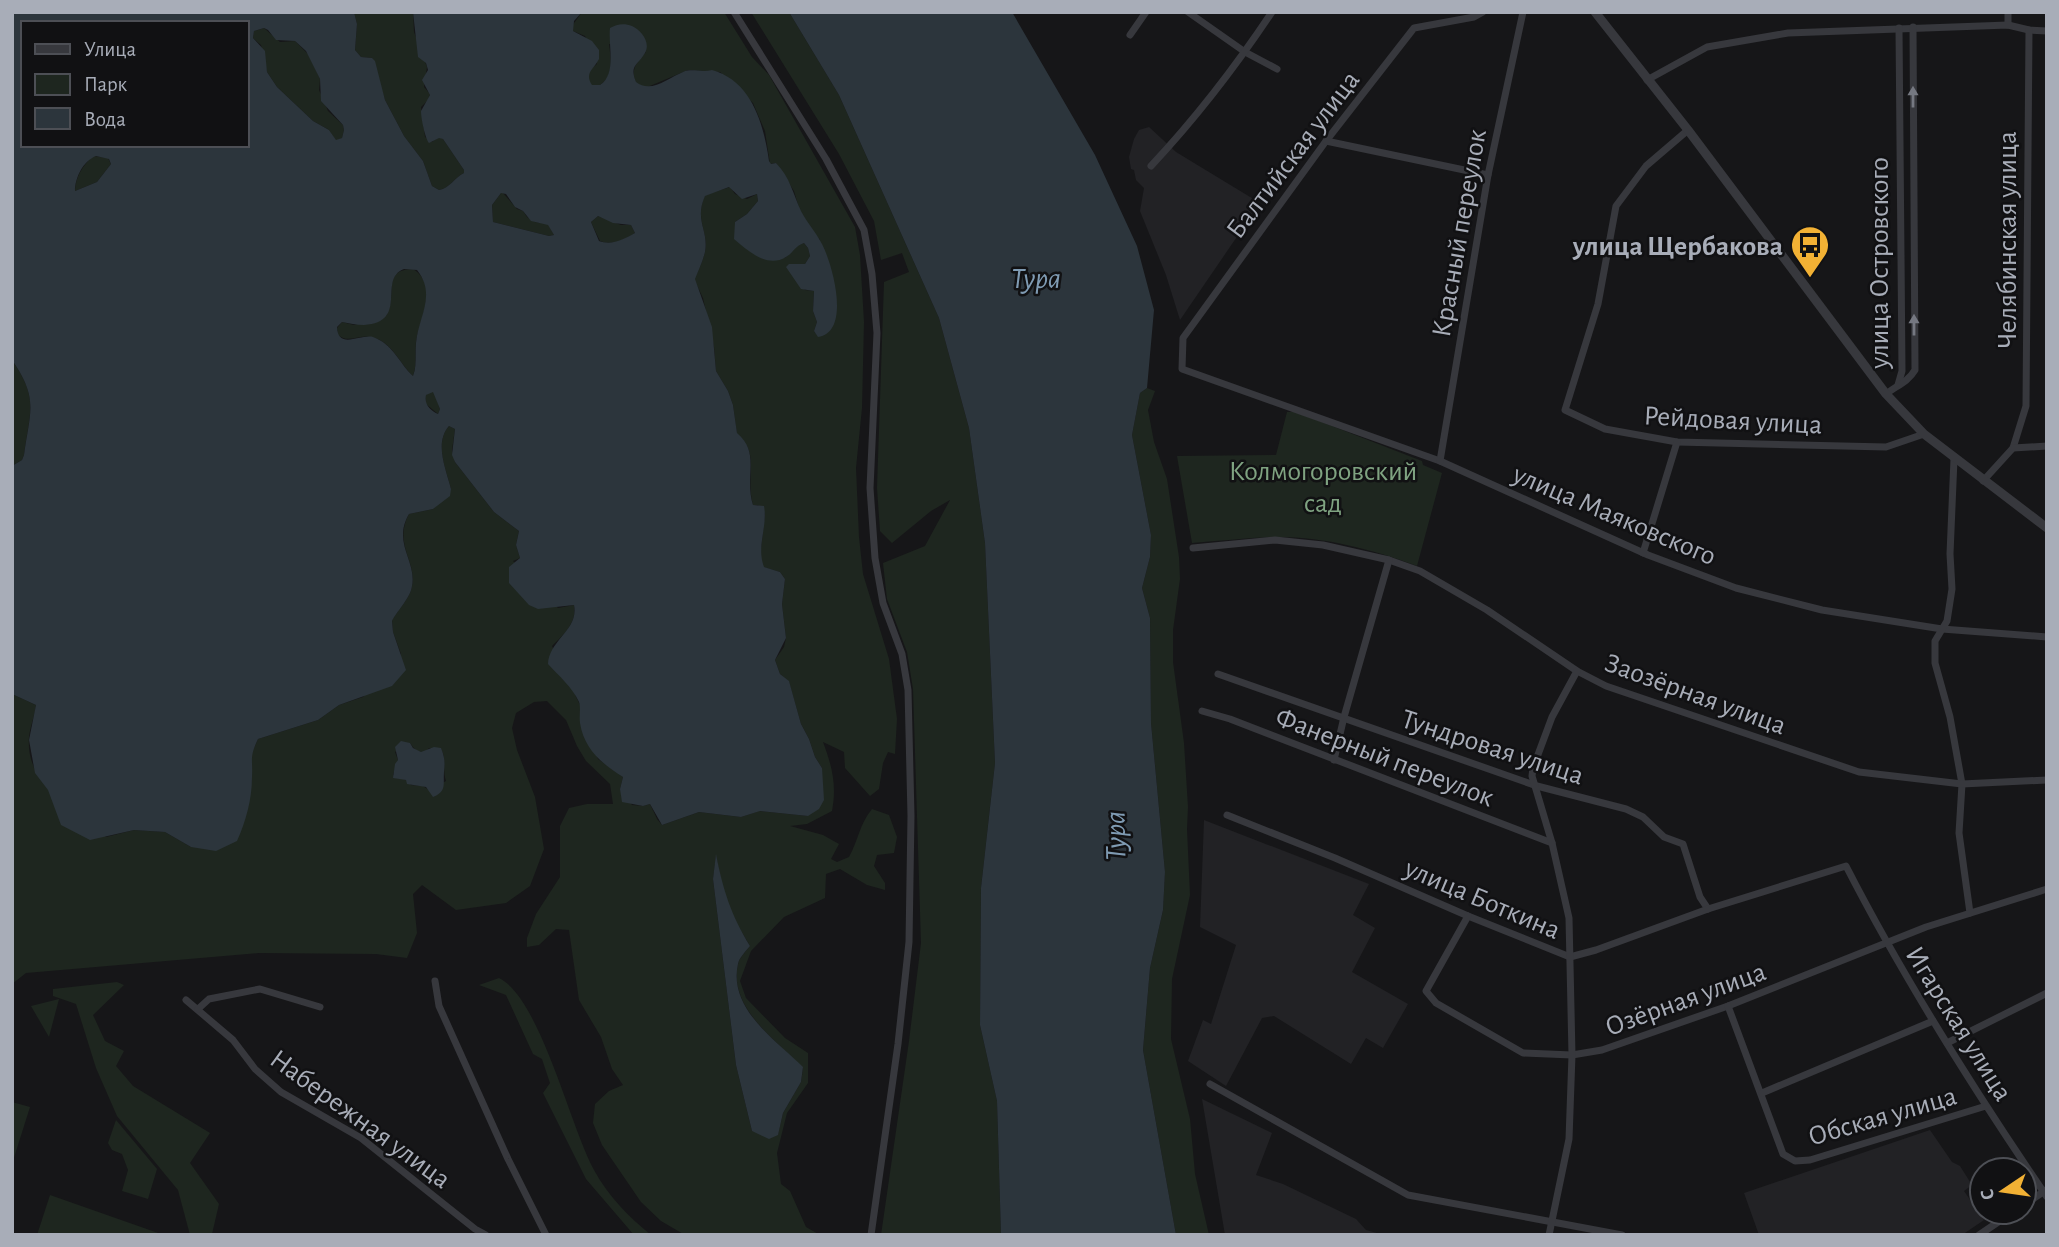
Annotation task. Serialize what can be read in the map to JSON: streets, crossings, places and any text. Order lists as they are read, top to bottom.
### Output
{
  "streets": {
    "street": [
      "Балтийская улица",
      "Красный переулок",
      "Челябинская улица",
      "улица Островского",
      "Рейдовая улица",
      "улица Маяковского",
      "Заозёрная улица",
      "Тундровая улица",
      "Фанерный переулок",
      "улица Боткина",
      "Озёрная улица",
      "Игарская улица",
      "Обская улица",
      "Набережная улица"
    ]
  },
  "crossings": [
    ["Балтийская улица", "улица Маяковского"],
    ["Красный переулок", "улица Маяковского"],
    ["Тундровая улица", "улица Боткина"],
    ["улица Боткина", "Озёрная улица"],
    ["улица Боткина", "Игарская улица"],
    ["Озёрная улица", "Игарская улица"],
    ["Озёрная улица", "Обская улица"],
    ["Игарская улица", "Обская улица"]
  ],
  "water": ["Тура"],
  "parks": ["Колмогоровский сад"],
  "places": {
    "bus stop": ["улица Щербакова"]
  },
  "legend": ["Улица", "Парк", "Вода"],
  "north": "left"
}
